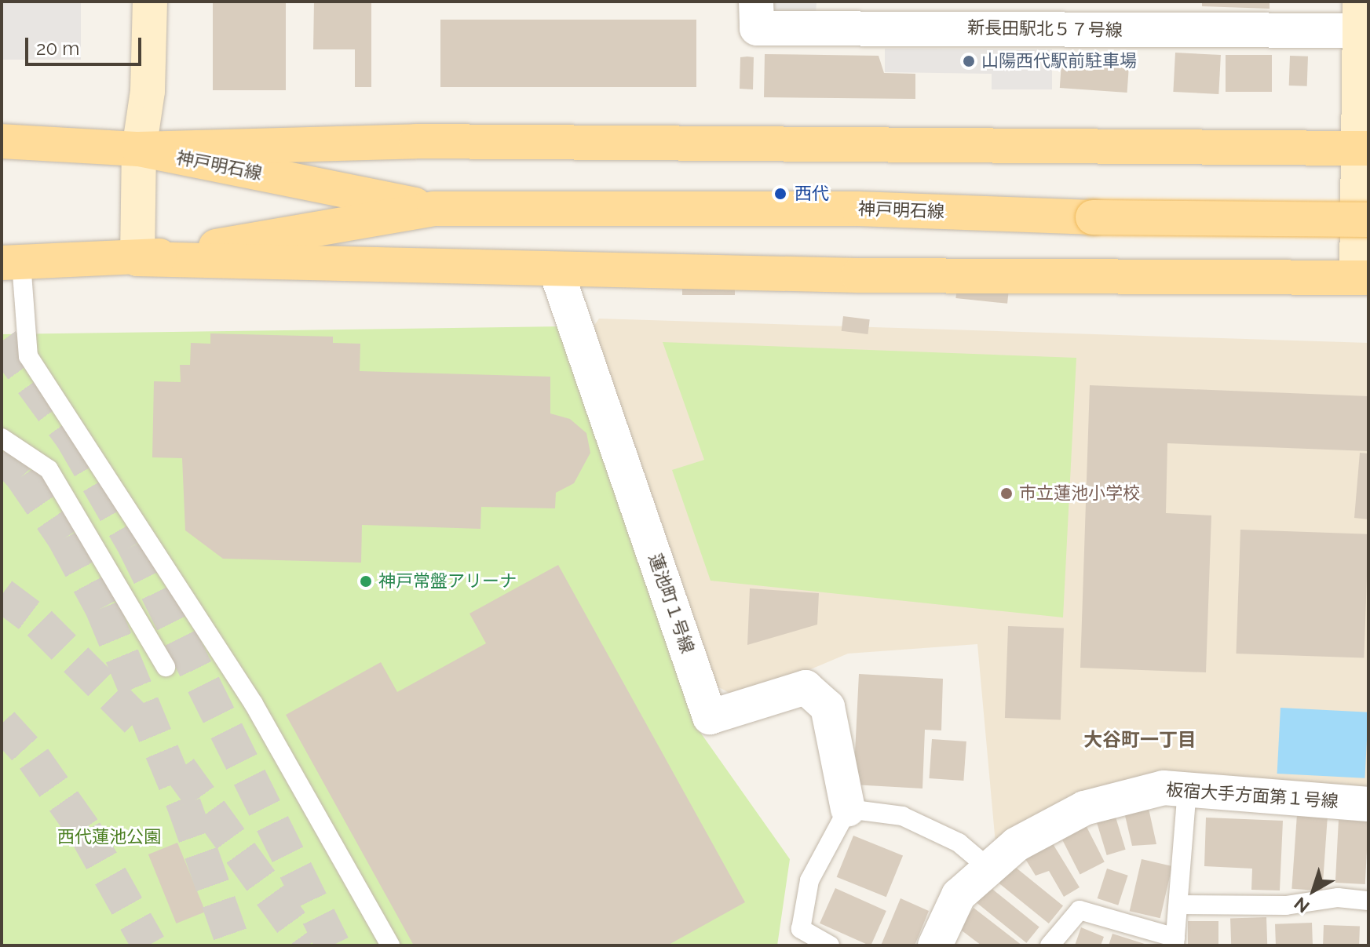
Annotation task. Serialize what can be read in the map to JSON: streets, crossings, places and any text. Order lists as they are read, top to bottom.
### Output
{
  "streets": {
    "main road": ["神戸明石線"],
    "street": ["新長田駅北５７号線", "蓮池町１号線", "板宿大手方面第１号線"]
  },
  "districts": ["大谷町一丁目"],
  "parks": ["西代蓮池公園"],
  "places": [
    "山陽西代駅前駐車場",
    "西代",
    "市立蓮池小学校",
    "神戸常盤アリーナ"
  ],
  "scale_bar": "20 m",
  "north": "bottom left"
}
